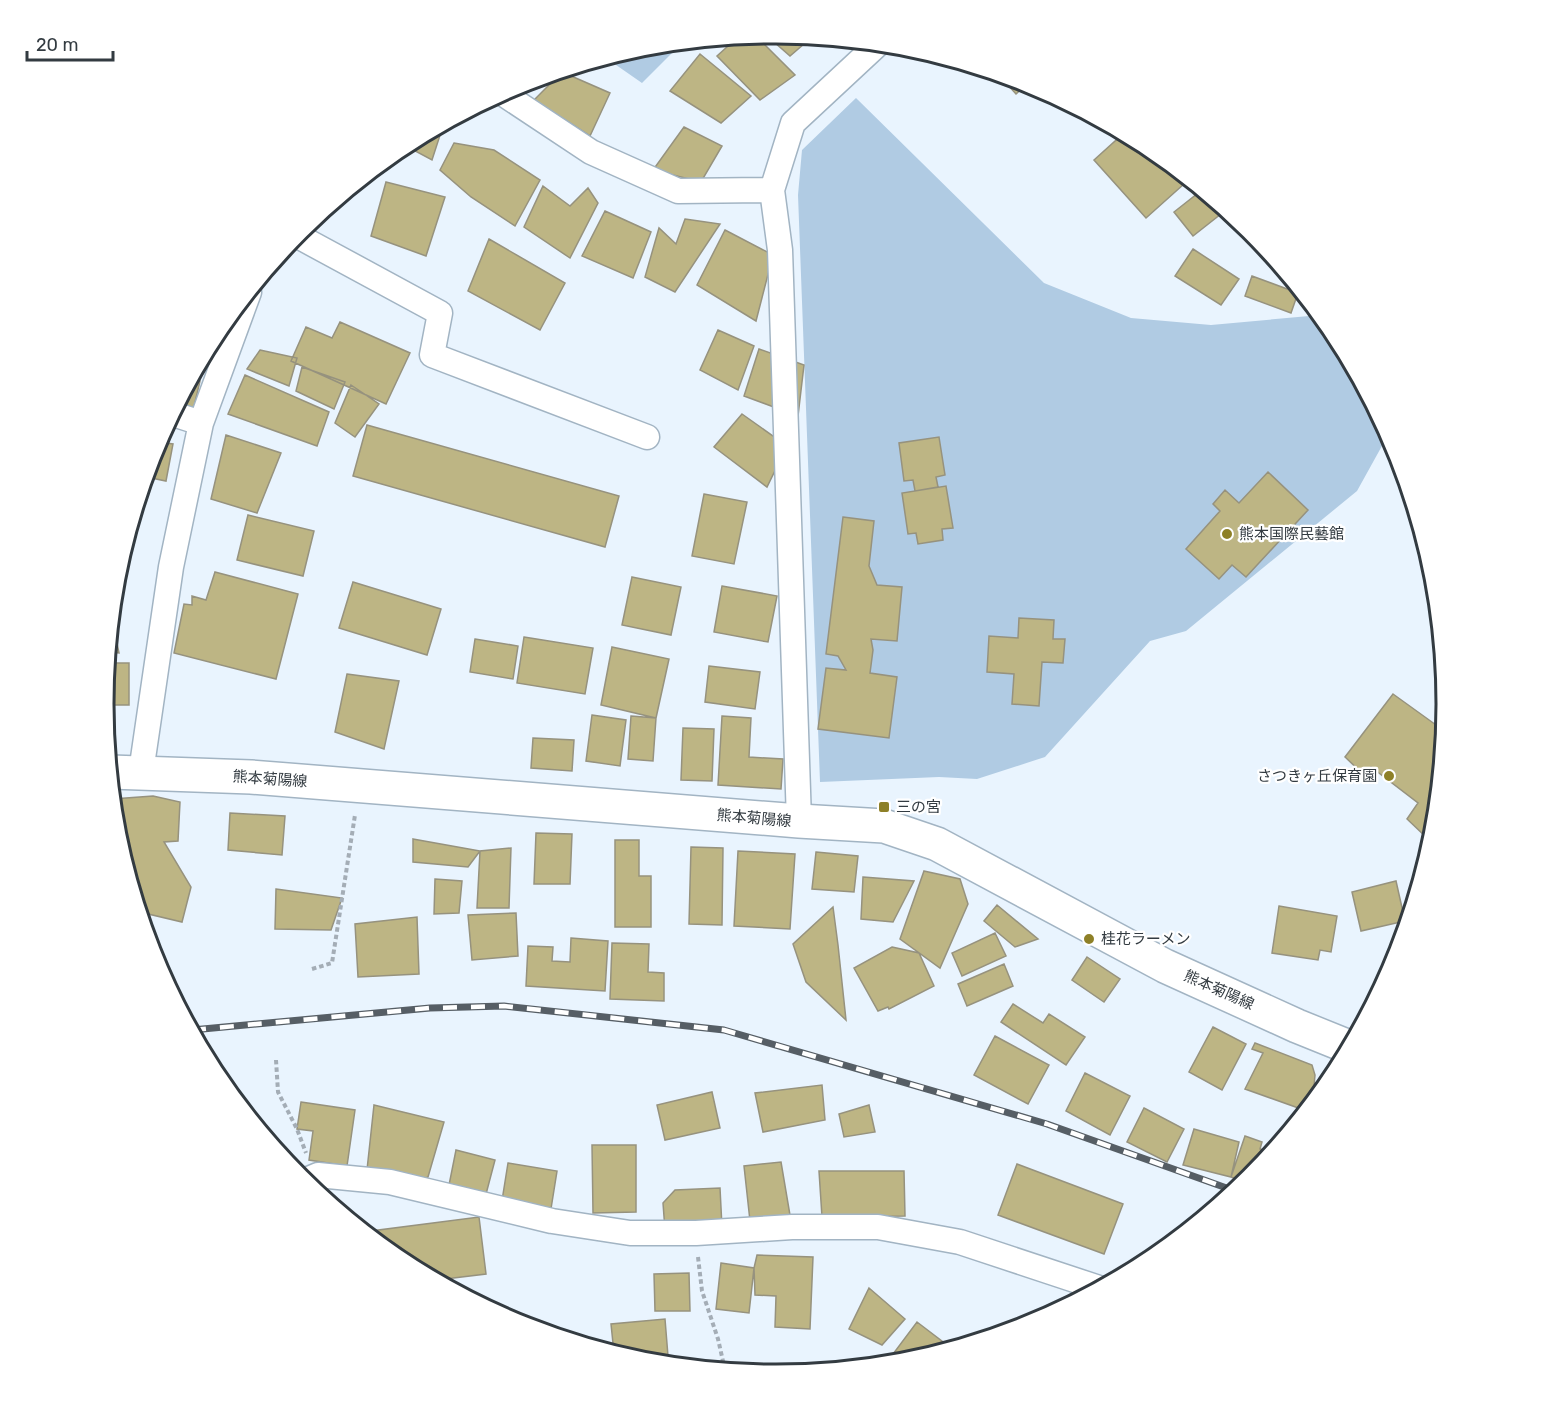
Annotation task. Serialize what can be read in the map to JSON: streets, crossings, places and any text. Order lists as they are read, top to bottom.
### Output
{
  "streets": {
    "main road": ["熊本菊陽線"]
  },
  "places": {
    "other": ["熊本国際民藝館", "さつきヶ丘保育園", "桂花ラーメン"],
    "transit": ["三の宮"]
  },
  "scale_bar": "20 m"
}
